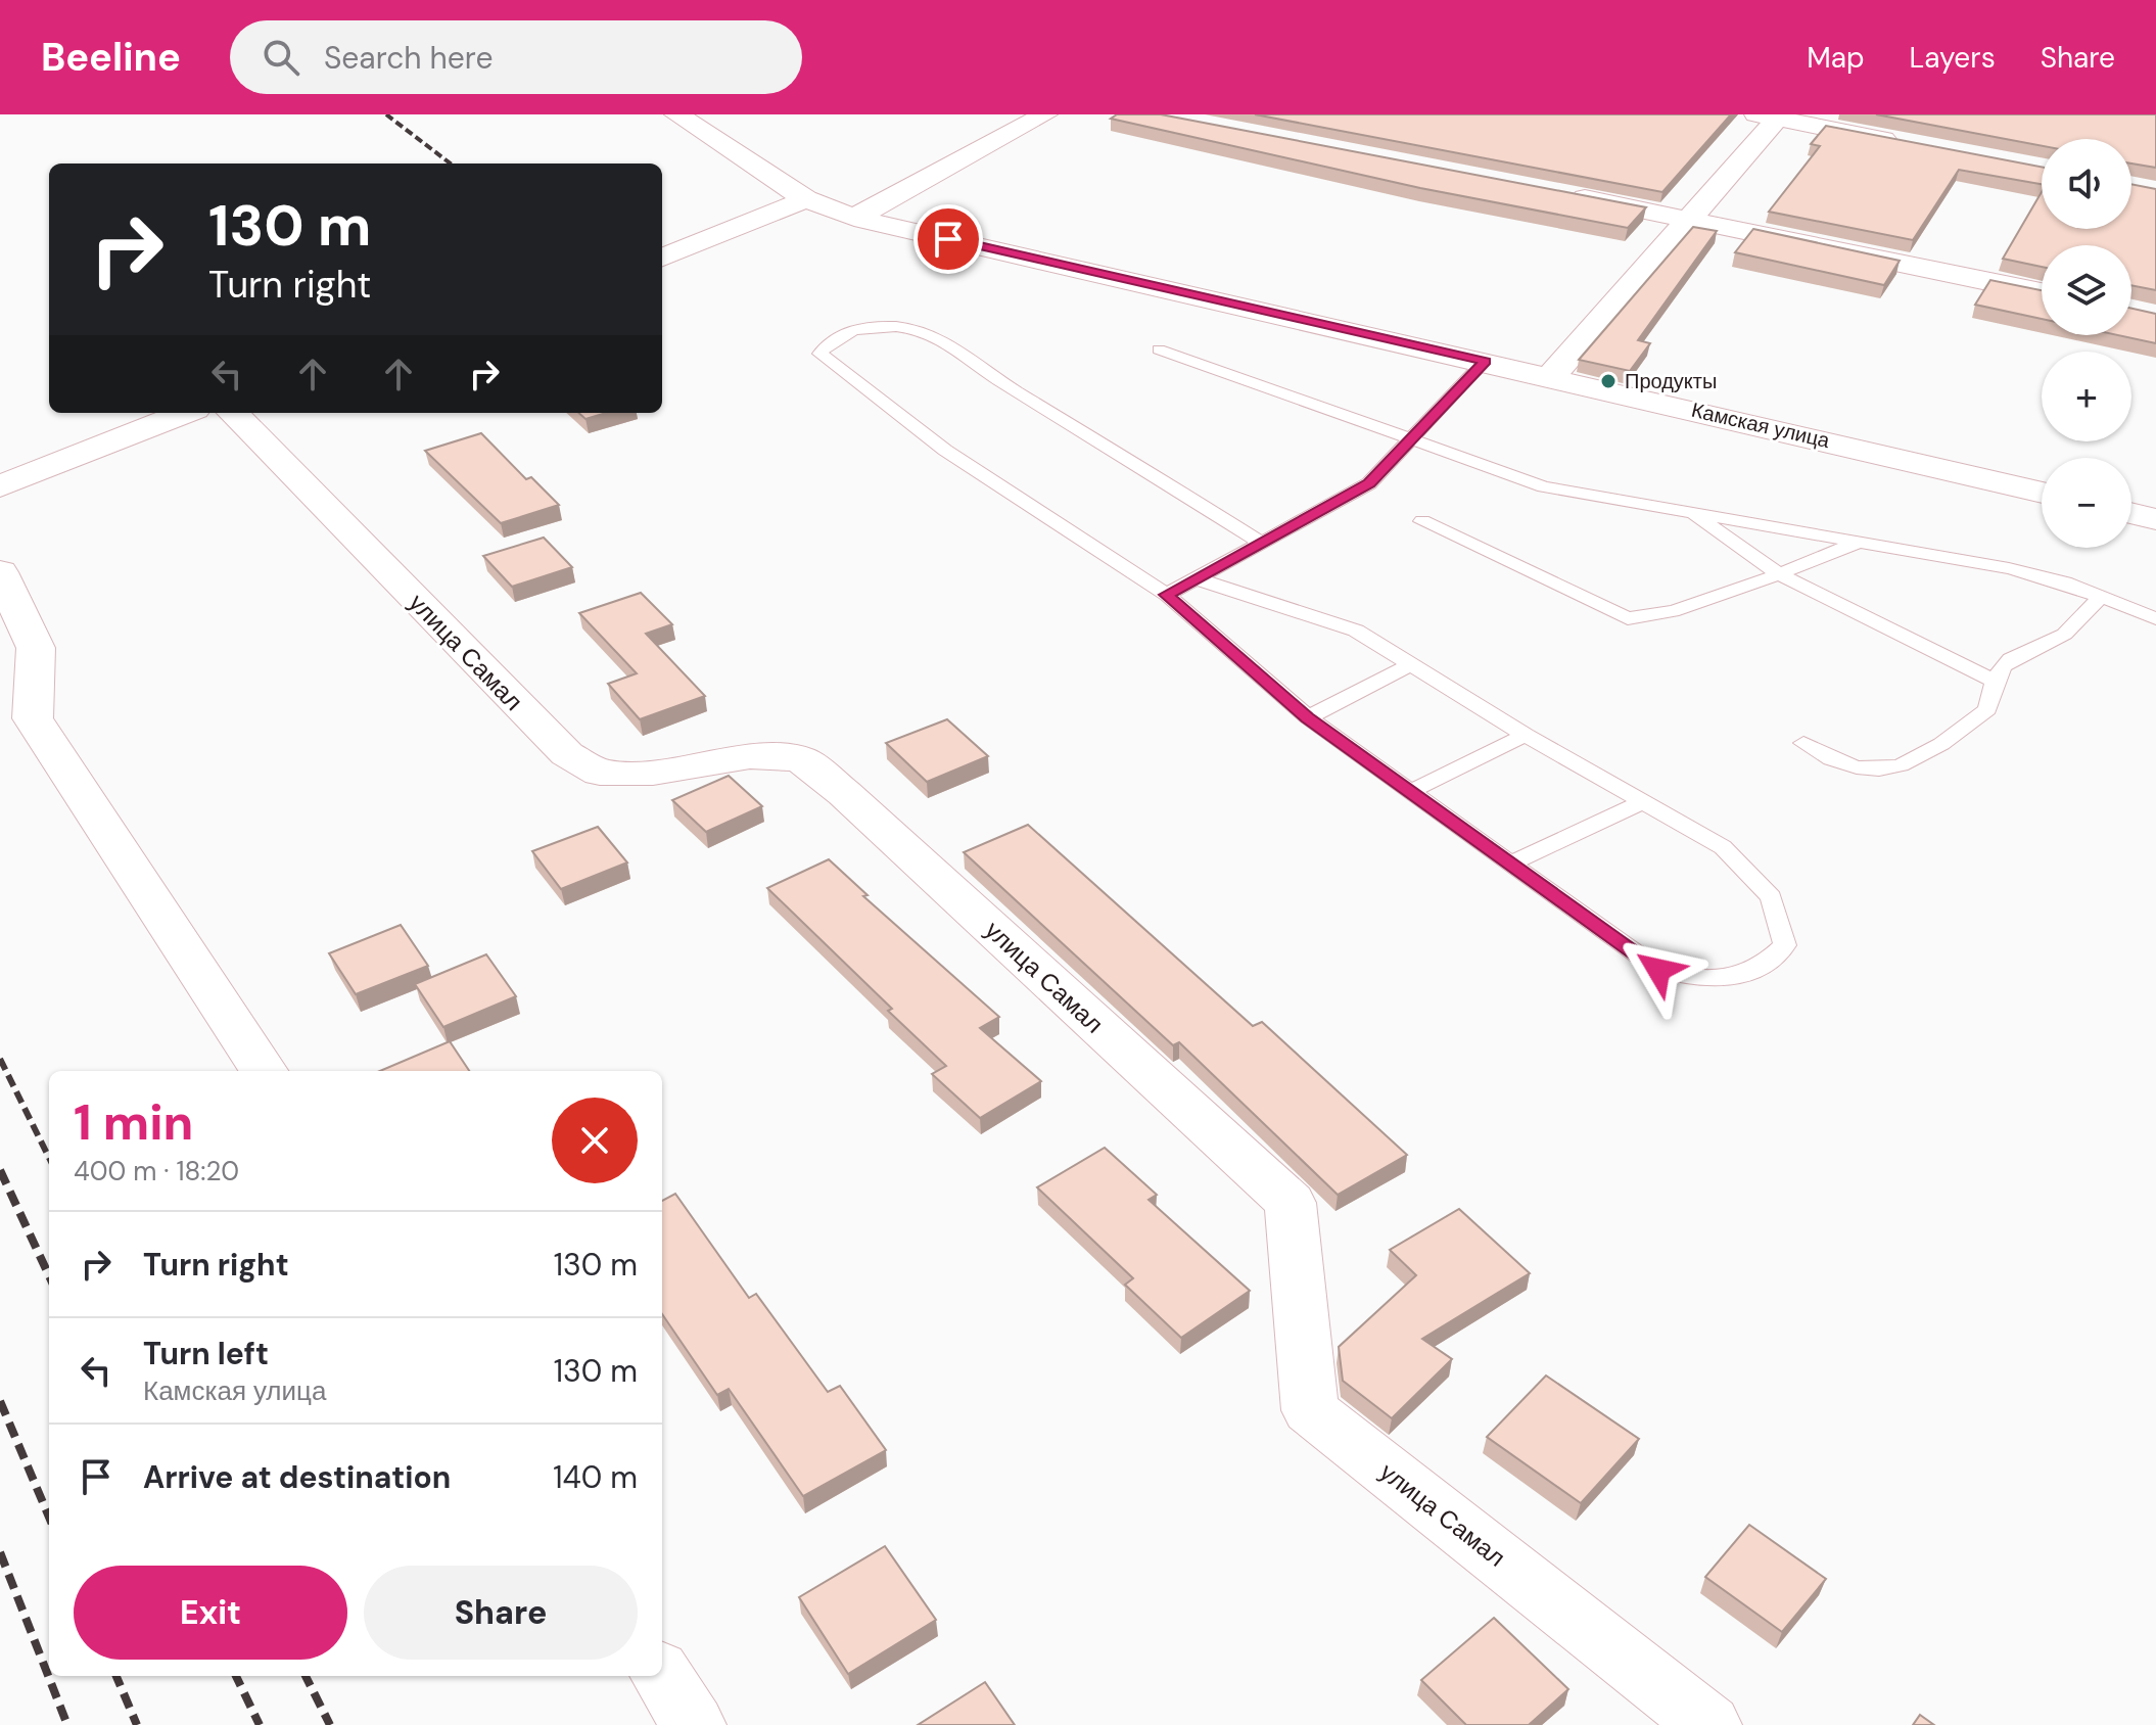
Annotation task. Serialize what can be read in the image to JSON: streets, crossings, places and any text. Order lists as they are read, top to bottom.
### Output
{
  "streets": {
    "street": ["Камская улица", "улица Самал"]
  },
  "places": ["Продукты"],
  "page": {
    "header": "Beeline",
    "search": "Search here",
    "nav": ["Map", "Layers", "Share"],
    "map_buttons": ["+", "−"],
    "turn": ["130 m", "Turn right"],
    "heading": ["1 min", "400 m · 18:20"],
    "list": [
      {
        "name": "Turn right",
        "value": "130 m"
      },
      {
        "name": "Turn left",
        "note": "Камская улица",
        "value": "130 m"
      },
      {
        "name": "Arrive at destination",
        "value": "140 m"
      }
    ],
    "buttons": ["Exit", "Share"]
  }
}
